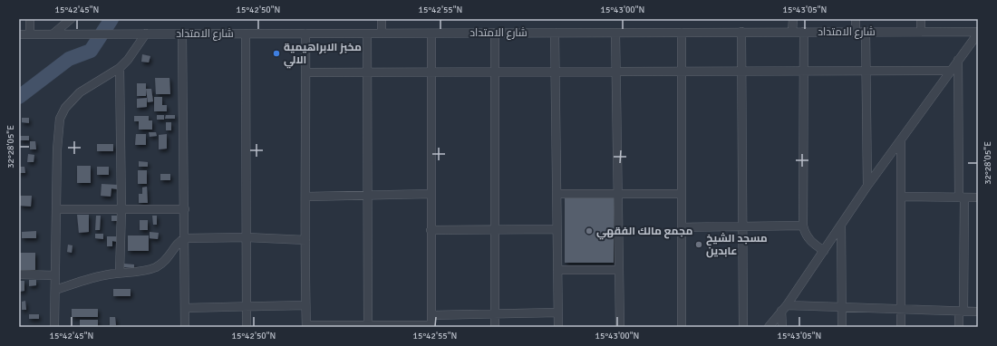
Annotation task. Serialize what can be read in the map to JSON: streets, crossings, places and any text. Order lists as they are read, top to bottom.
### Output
{
  "streets": {
    "street": ["شارع الامتداد"]
  },
  "places": ["مخبز الابراهيمية الالي", "مجمع مالك الفقهي", "مسجد الشيخ عابدين"],
  "coordinates": [
    "15°42'45\"N",
    "15°42'50\"N",
    "15°42'55\"N",
    "15°43'00\"N",
    "15°43'05\"N",
    "32°28'05\"E"
  ]
}
